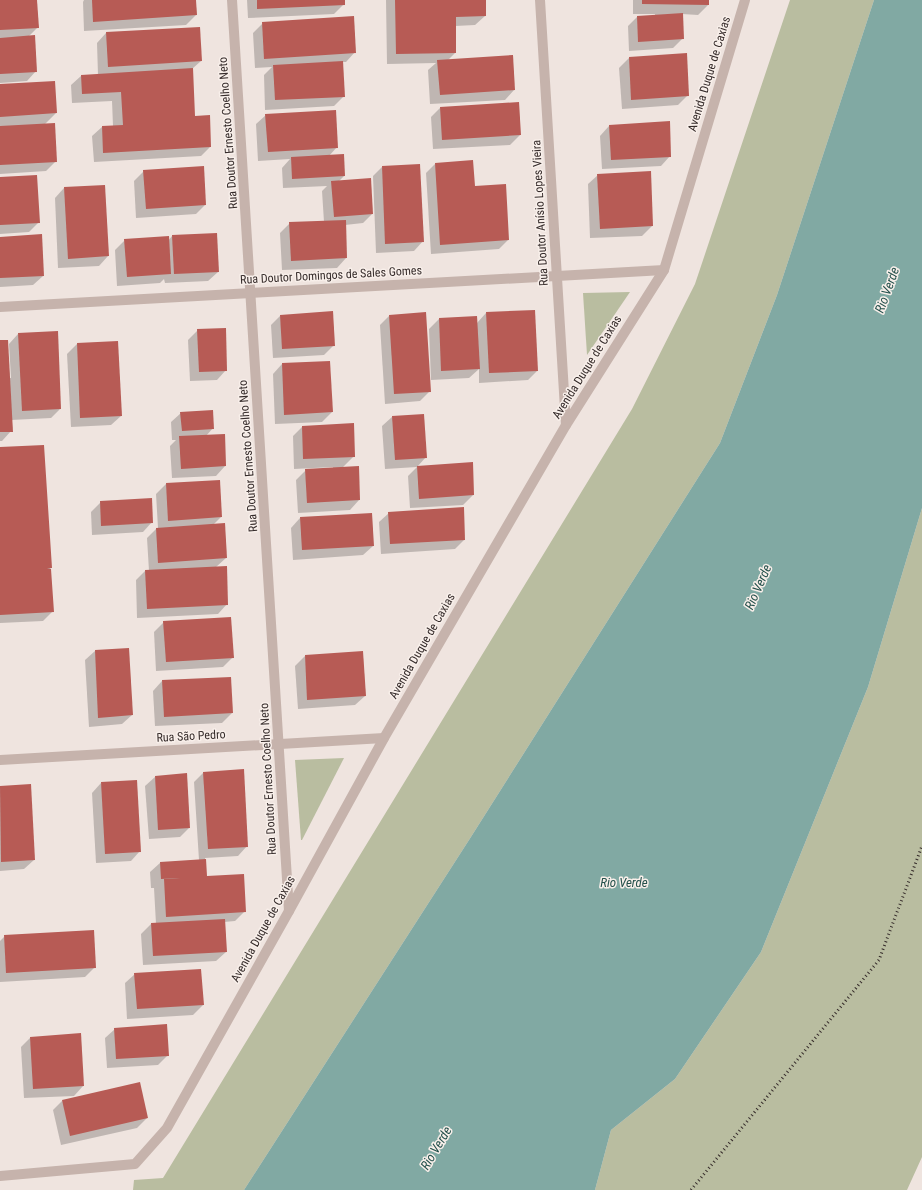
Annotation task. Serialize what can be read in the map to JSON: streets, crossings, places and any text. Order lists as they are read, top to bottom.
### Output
{
  "streets": {
    "street": [
      "Avenida Duque de Caxias",
      "Rua Doutor Ernesto Coelho Neto",
      "Rua Doutor Anísio Lopes Vieira",
      "Rua Doutor Domingos de Sales Gomes",
      "Rua São Pedro"
    ]
  },
  "crossings": [
    ["Avenida Duque de Caxias", "Rua Doutor Ernesto Coelho Neto"],
    ["Avenida Duque de Caxias", "Rua Doutor Anísio Lopes Vieira"],
    ["Avenida Duque de Caxias", "Rua Doutor Domingos de Sales Gomes"],
    ["Avenida Duque de Caxias", "Rua São Pedro"],
    ["Rua Doutor Ernesto Coelho Neto", "Rua Doutor Domingos de Sales Gomes"],
    ["Rua Doutor Ernesto Coelho Neto", "Rua São Pedro"],
    ["Rua Doutor Anísio Lopes Vieira", "Rua Doutor Domingos de Sales Gomes"]
  ],
  "water": ["Rio Verde"]
}
